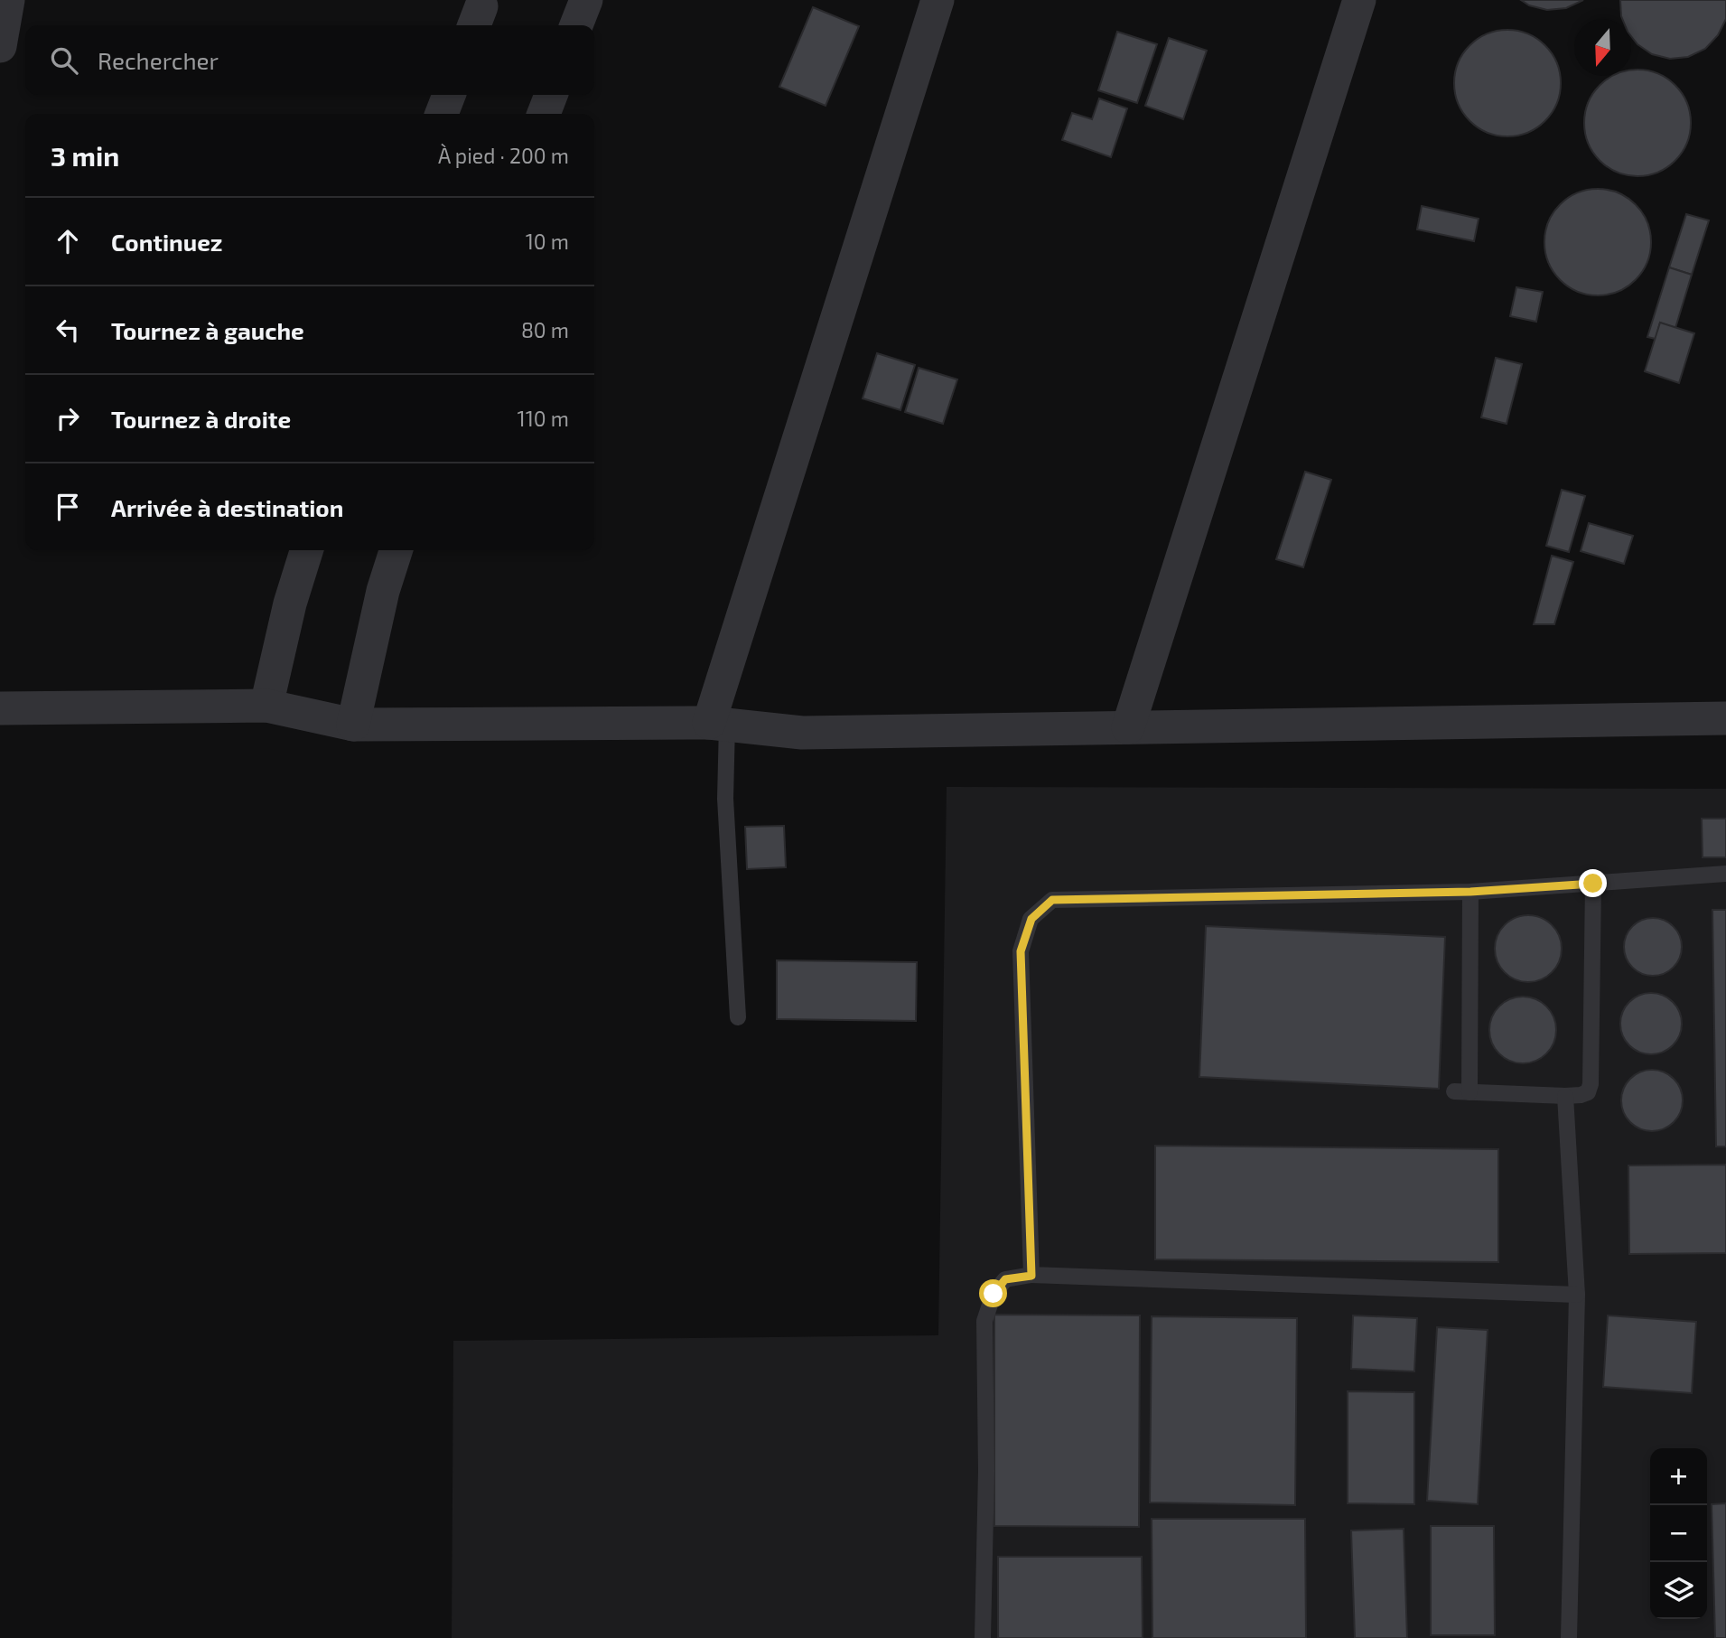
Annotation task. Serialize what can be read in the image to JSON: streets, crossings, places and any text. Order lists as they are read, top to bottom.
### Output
{
  "north": "bottom",
  "page": {
    "search": "Rechercher",
    "heading": ["3 min", "À pied · 200 m"],
    "list": [
      ["Continuez", "10 m"],
      ["Tournez à gauche", "80 m"],
      ["Tournez à droite", "110 m"],
      "Arrivée à destination"
    ],
    "map_buttons": ["+", "−"]
  }
}
